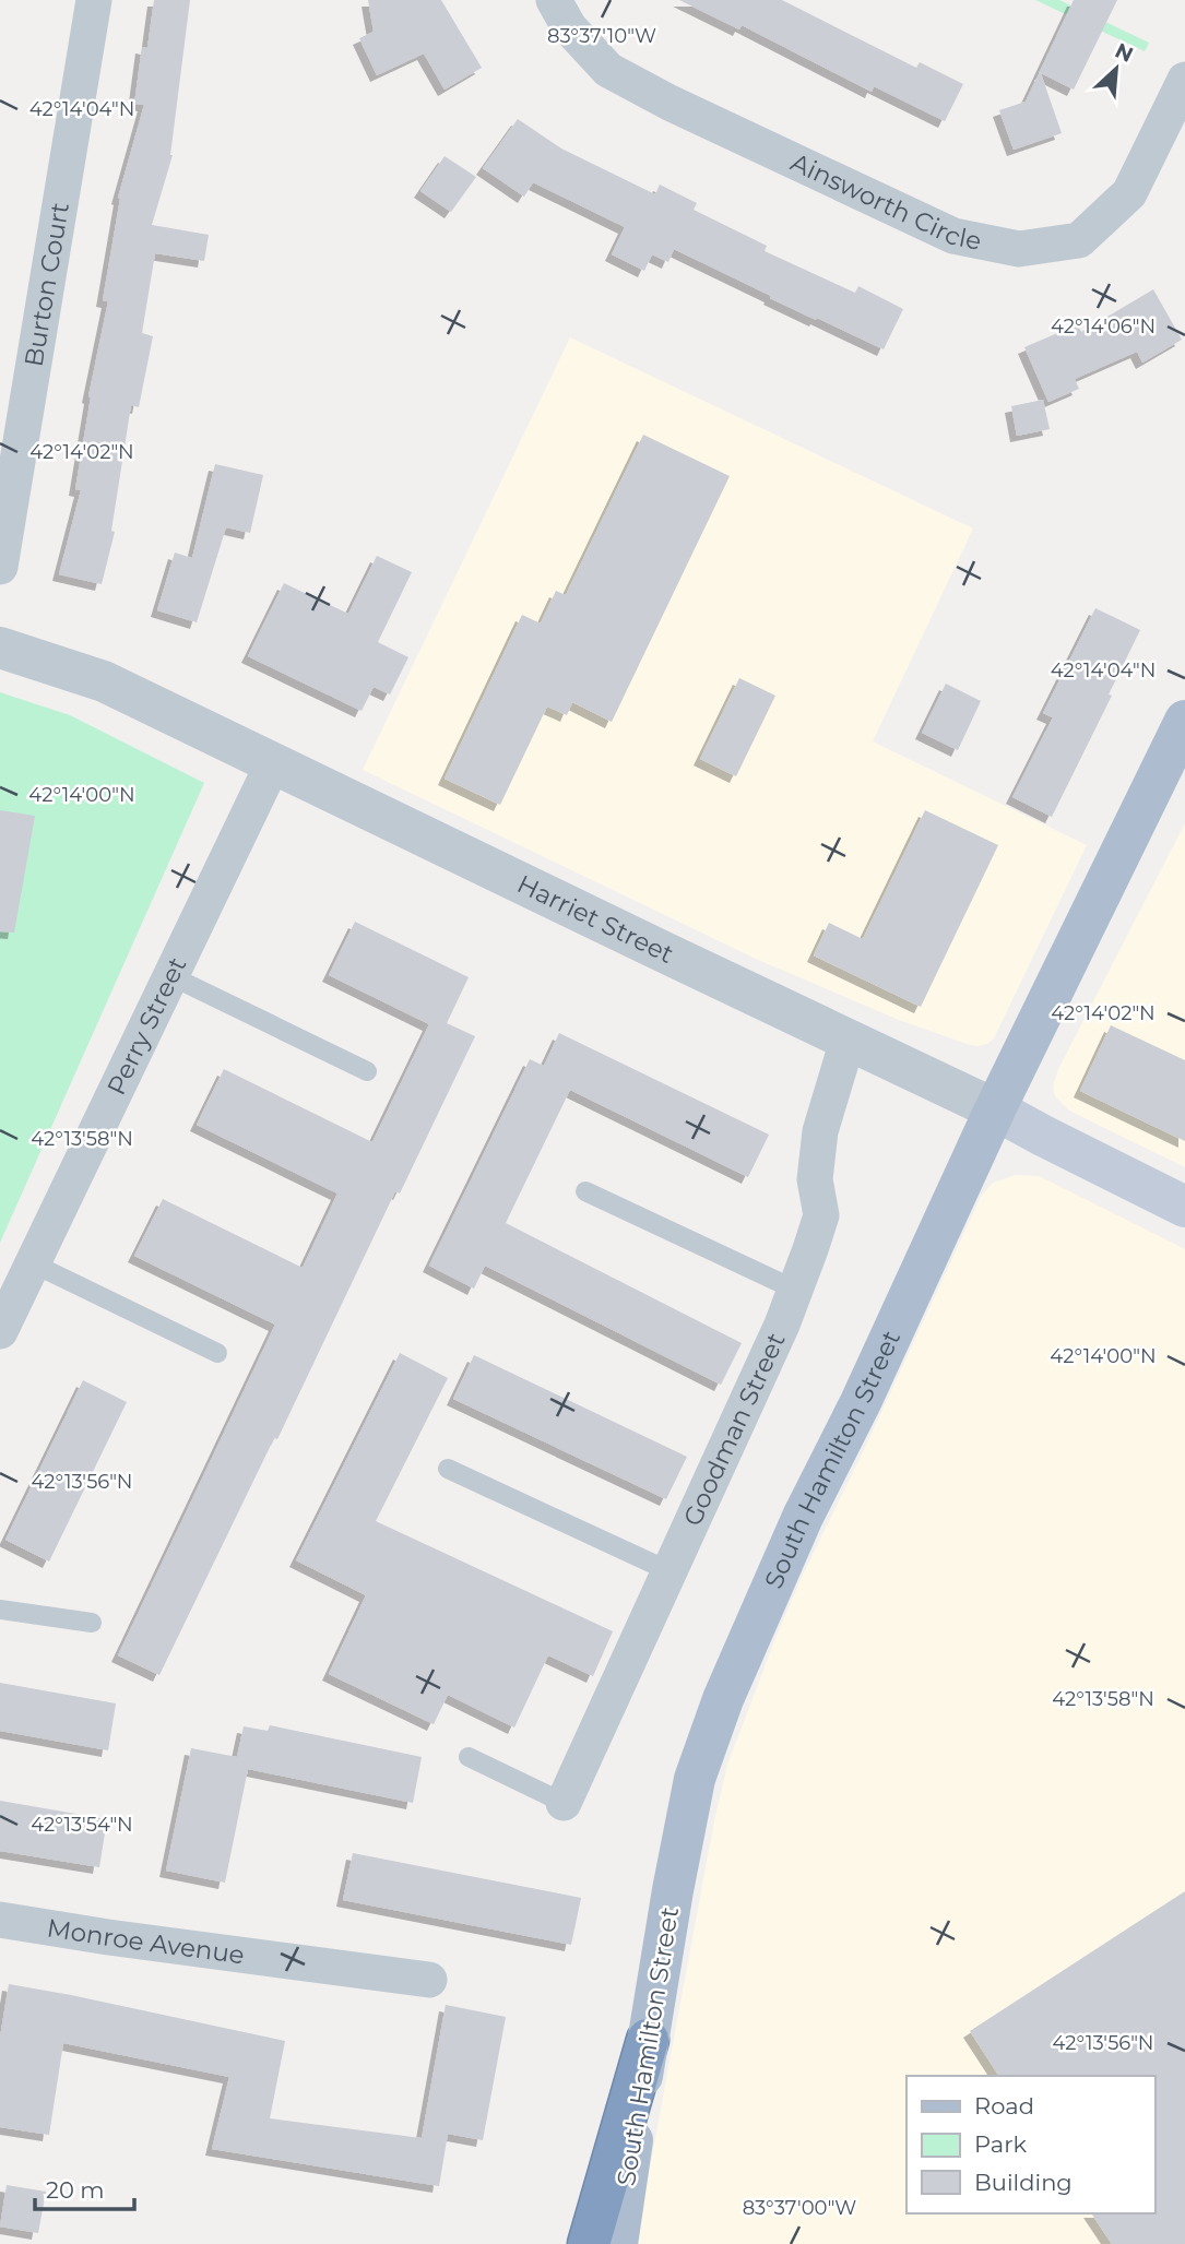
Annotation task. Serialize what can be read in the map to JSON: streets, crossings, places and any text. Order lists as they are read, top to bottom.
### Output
{
  "streets": {
    "main road": ["Harriet Street", "South Hamilton Street"],
    "street": [
      "Ainsworth Circle",
      "Burton Court",
      "Perry Street",
      "Goodman Street",
      "Monroe Avenue"
    ]
  },
  "crossings": [
    ["Harriet Street", "Perry Street"],
    ["Harriet Street", "Goodman Street"],
    ["Harriet Street", "South Hamilton Street"]
  ],
  "legend": ["Road", "Park", "Building"],
  "scale_bar": "20 m",
  "north": "top right",
  "coordinates": [
    "83°37'10\"W",
    "42°14'04\"N",
    "42°14'06\"N",
    "42°14'02\"N",
    "42°14'00\"N",
    "42°13'58\"N",
    "42°13'56\"N",
    "42°13'54\"N",
    "83°37'00\"W"
  ]
}
